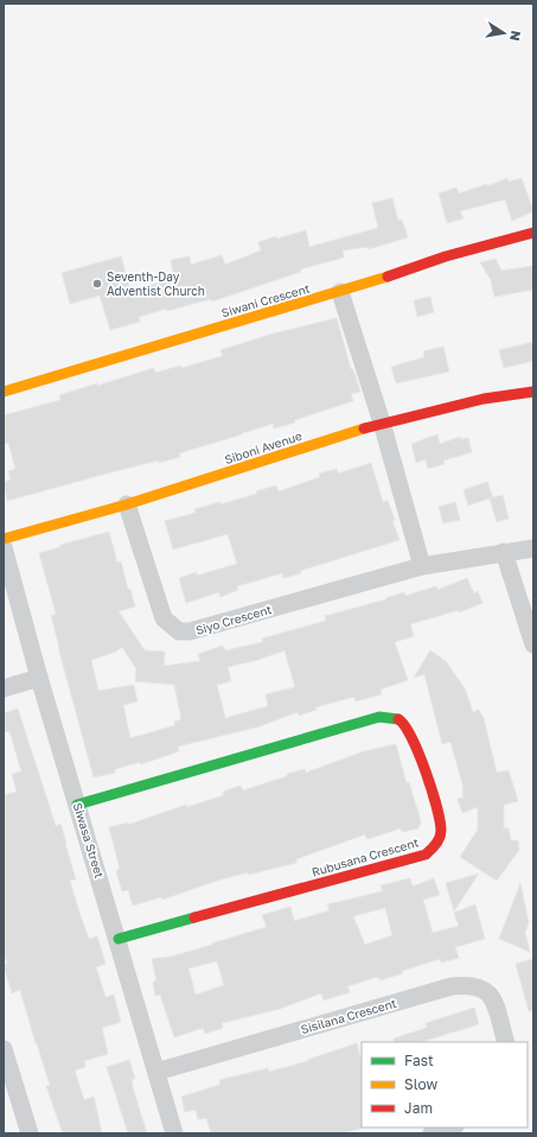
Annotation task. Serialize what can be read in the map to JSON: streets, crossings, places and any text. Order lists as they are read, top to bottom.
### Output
{
  "streets": {
    "street": [
      "Siwani Crescent",
      "Siboni Avenue",
      "Siyo Crescent",
      "Siwasa Street",
      "Rubusana Crescent",
      "Sisilana Crescent"
    ]
  },
  "crossings": [
    ["Siboni Avenue", "Siyo Crescent"],
    ["Siwasa Street", "Rubusana Crescent"],
    ["Siwasa Street", "Sisilana Crescent"]
  ],
  "places": ["Seventh-Day Adventist Church"],
  "legend": ["Fast", "Slow", "Jam"],
  "north": "right"
}
